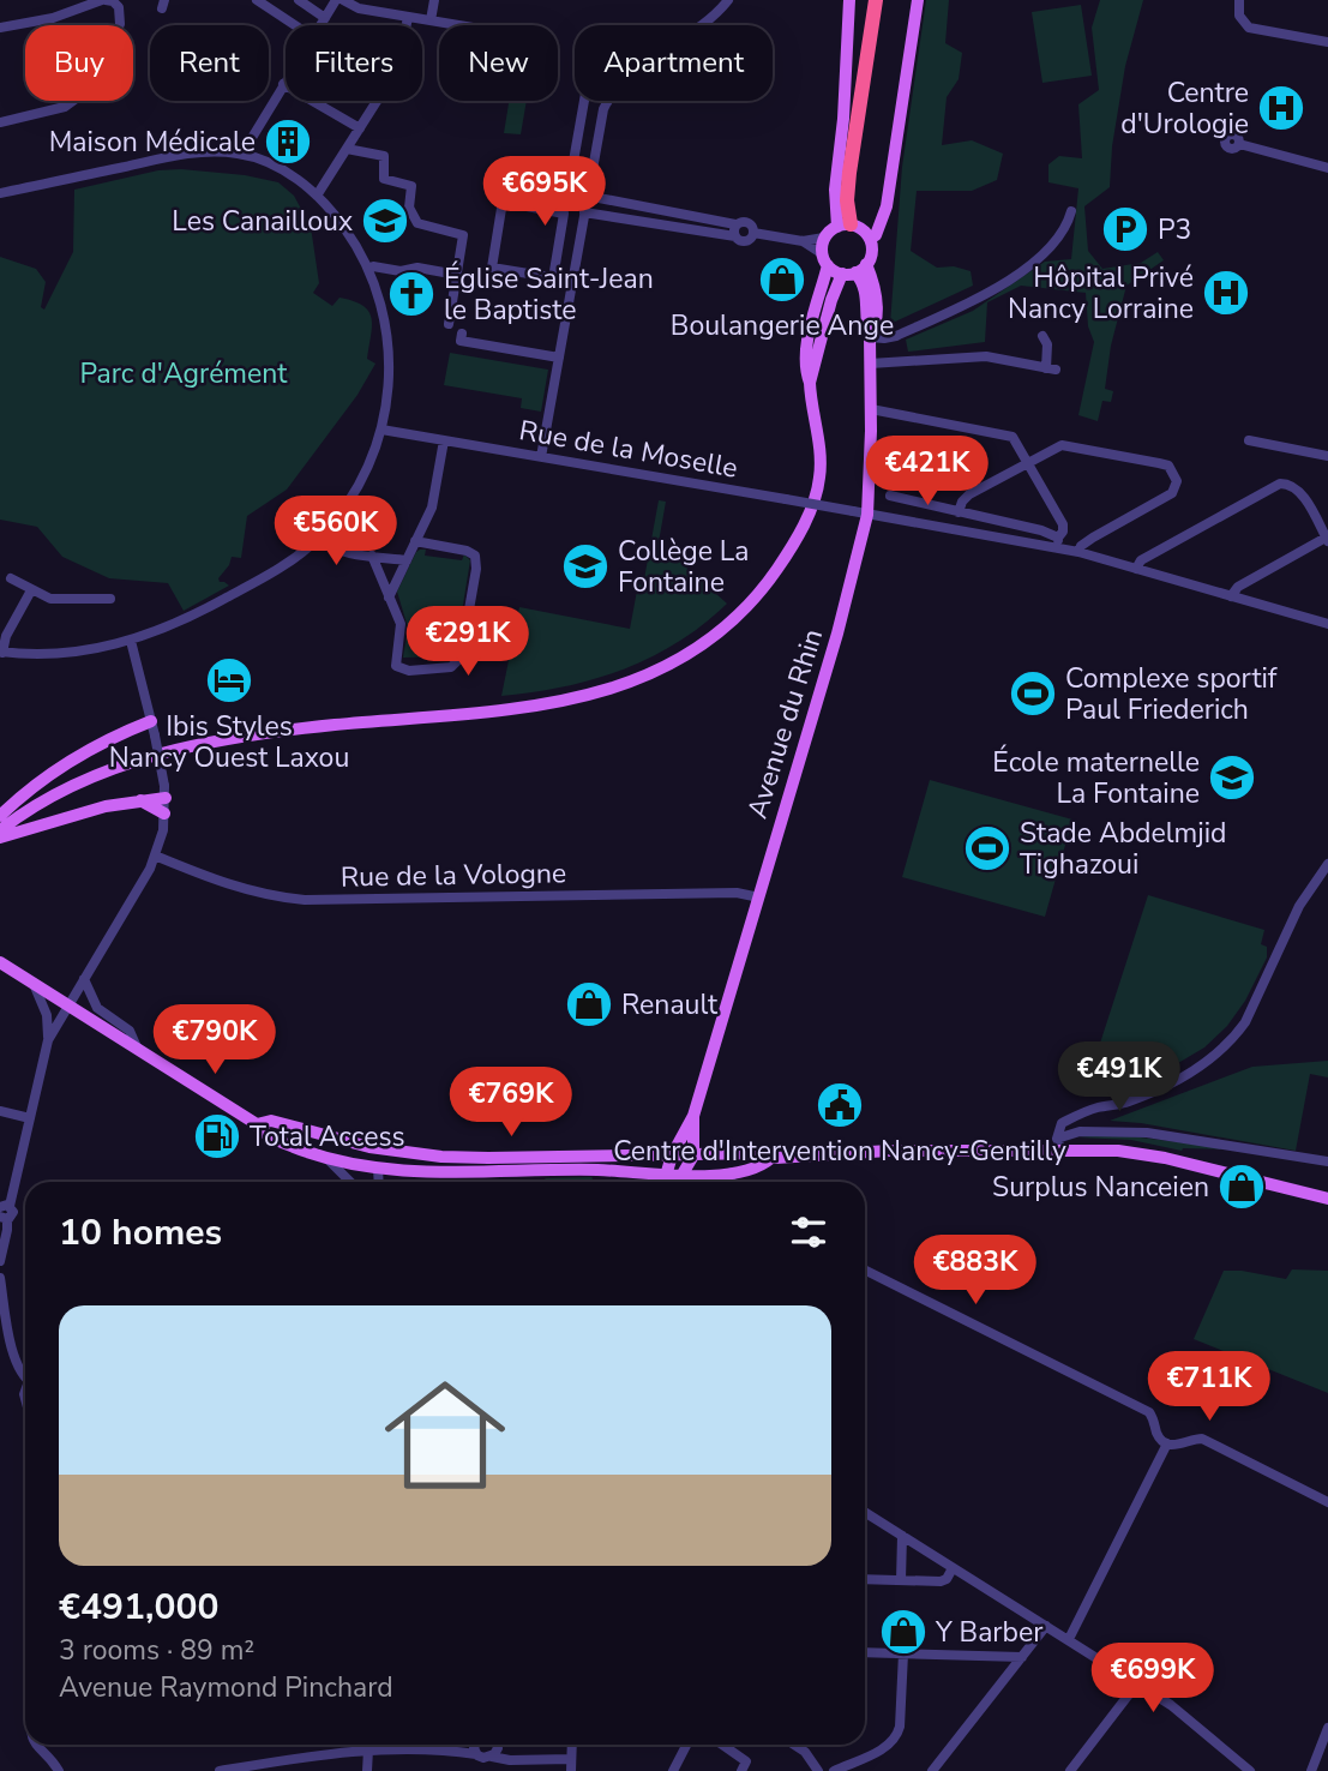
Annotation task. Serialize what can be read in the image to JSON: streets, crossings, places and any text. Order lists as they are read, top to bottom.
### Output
{
  "streets": {
    "main road": ["Avenue du Rhin"],
    "street": ["Rue de la Moselle", "Rue de la Vologne"]
  },
  "crossings": [
    ["Rue de la Moselle", "Avenue du Rhin"],
    ["Avenue du Rhin", "Rue de la Vologne"]
  ],
  "parks": ["Parc d'Agrément"],
  "places": {
    "hospital": ["Centre d'Urologie", "Hôpital Privé Nancy Lorraine"],
    "building": ["Maison Médicale"],
    "school or university": ["Les Canailloux", "Collège La Fontaine", "École maternelle La Fontaine"],
    "parking": ["P3"],
    "shop": [
      "Boulangerie Ange",
      "Renault",
      "Surplus Nanceien",
      "Y Barber"
    ],
    "church": ["Église Saint-Jean le Baptiste"],
    "hotel": ["Ibis Styles Nancy Ouest Laxou"],
    "sports": ["Complexe sportif Paul Friederich", "Stade Abdelmjid Tighazoui"],
    "public building": ["Centre d'Intervention Nancy-Gentilly"],
    "fuel station": ["Total Access"]
  },
  "page": {
    "chip": [
      "Buy",
      "Rent",
      "Filters",
      "New",
      "Apartment"
    ],
    "price": [
      "€695K",
      "€421K",
      "€560K",
      "€291K",
      "€790K",
      "€491K",
      "€769K",
      "€883K",
      "€711K",
      "€699K"
    ],
    "heading": "10 homes",
    "list": [
      {
        "name": "€491,000",
        "note": "3 rooms · 89 m² · Avenue Raymond Pinchard"
      }
    ]
  }
}
